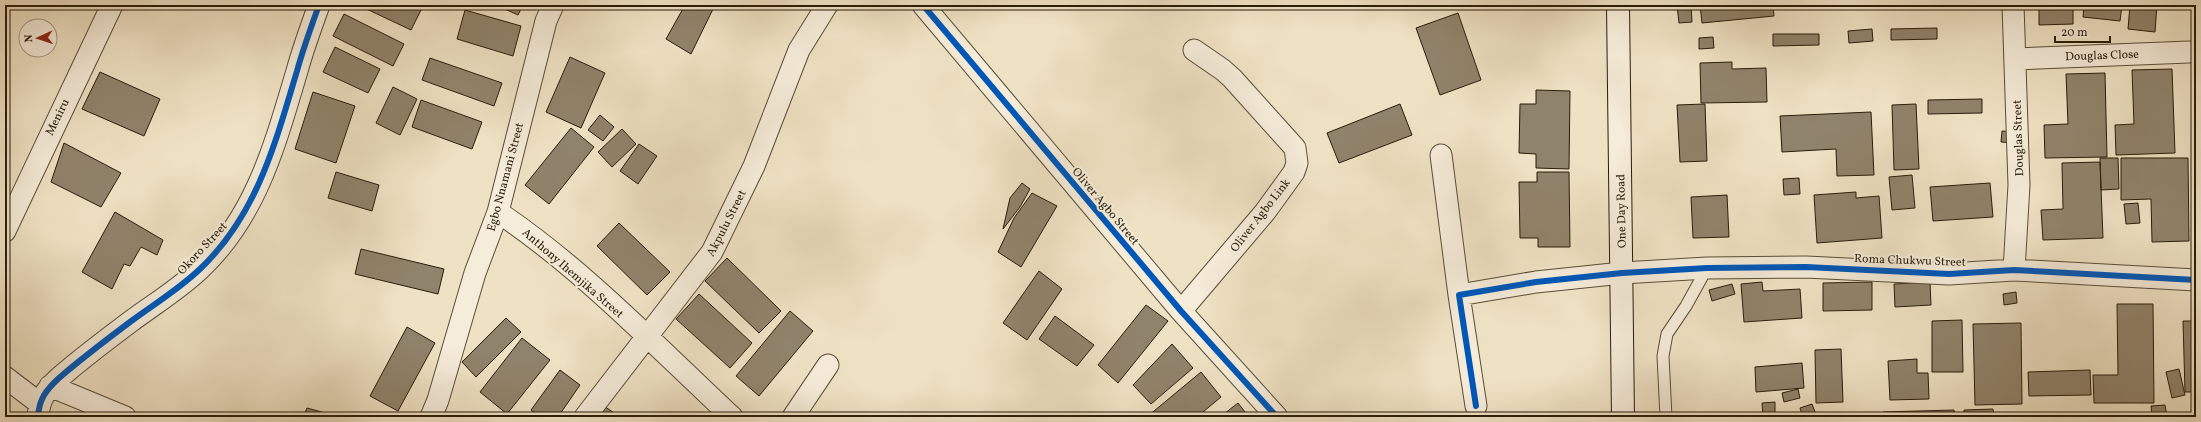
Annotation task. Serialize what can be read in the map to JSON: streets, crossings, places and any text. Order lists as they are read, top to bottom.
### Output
{
  "streets": {
    "main road": ["One Day Road"],
    "street": [
      "Douglas Close",
      "Meniru",
      "Douglas Street",
      "Egbo Nnamani Street",
      "Oliver Agbo Street",
      "Oliver Agbo Link",
      "Akpulu Street",
      "Okoro Street",
      "Roma Chukwu Street",
      "Anthony Ihemjika Street"
    ]
  },
  "crossings": [
    ["Douglas Close", "Douglas Street"],
    ["Douglas Street", "Roma Chukwu Street"],
    ["Egbo Nnamani Street", "Anthony Ihemjika Street"],
    ["Oliver Agbo Street", "Oliver Agbo Link"],
    ["One Day Road", "Roma Chukwu Street"],
    ["Akpulu Street", "Anthony Ihemjika Street"]
  ],
  "scale_bar": "20 m",
  "north": "left"
}
